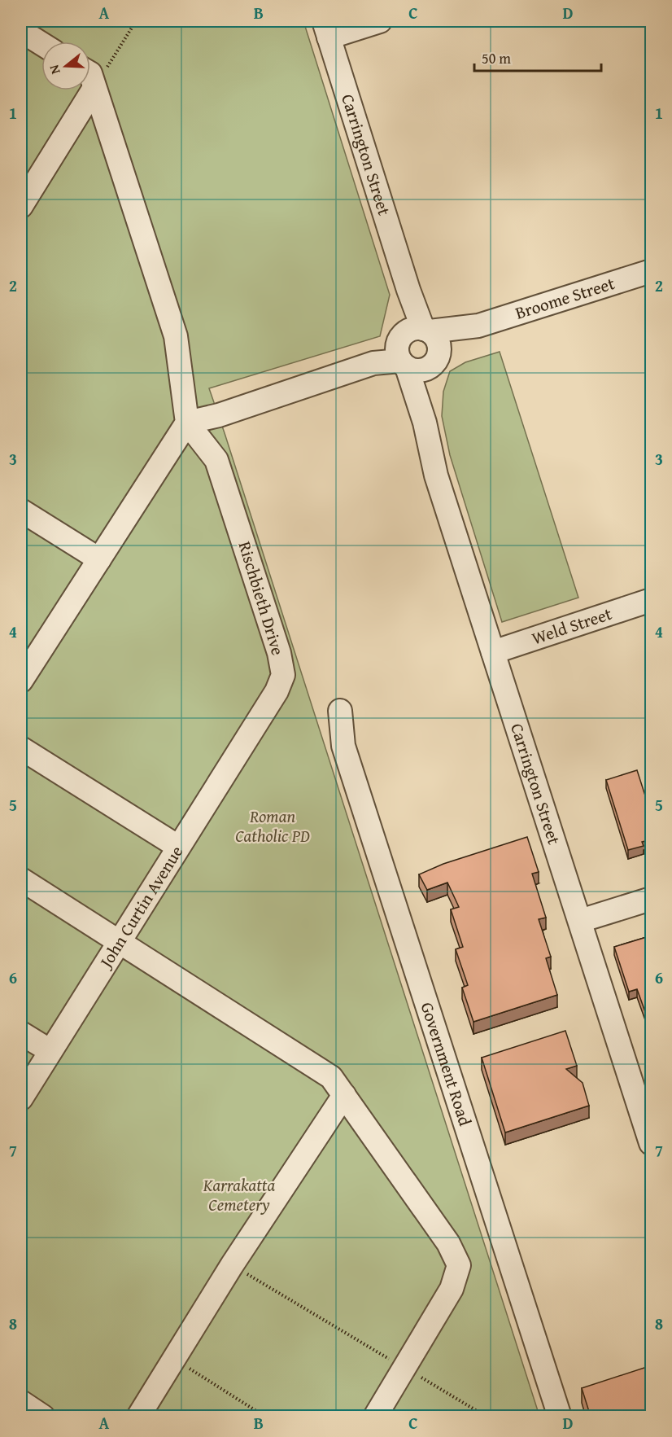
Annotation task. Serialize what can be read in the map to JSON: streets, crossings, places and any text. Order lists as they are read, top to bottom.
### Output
{
  "streets": {
    "street": [
      "Carrington Street",
      "Broome Street",
      "Rischbieth Drive",
      "Weld Street",
      "John Curtin Avenue",
      "Government Road"
    ]
  },
  "crossings": [
    ["Carrington Street", "Broome Street"],
    ["Carrington Street", "Weld Street"],
    ["Broome Street", "Rischbieth Drive"],
    ["Rischbieth Drive", "John Curtin Avenue"]
  ],
  "parks": ["Roman Catholic PD", "Karrakatta Cemetery"],
  "scale_bar": "50 m",
  "north": "left",
  "grid": {
    "columns": [
      "A",
      "B",
      "C",
      "D"
    ],
    "rows": [
      "1",
      "2",
      "3",
      "4",
      "5",
      "6",
      "7",
      "8"
    ]
  }
}
